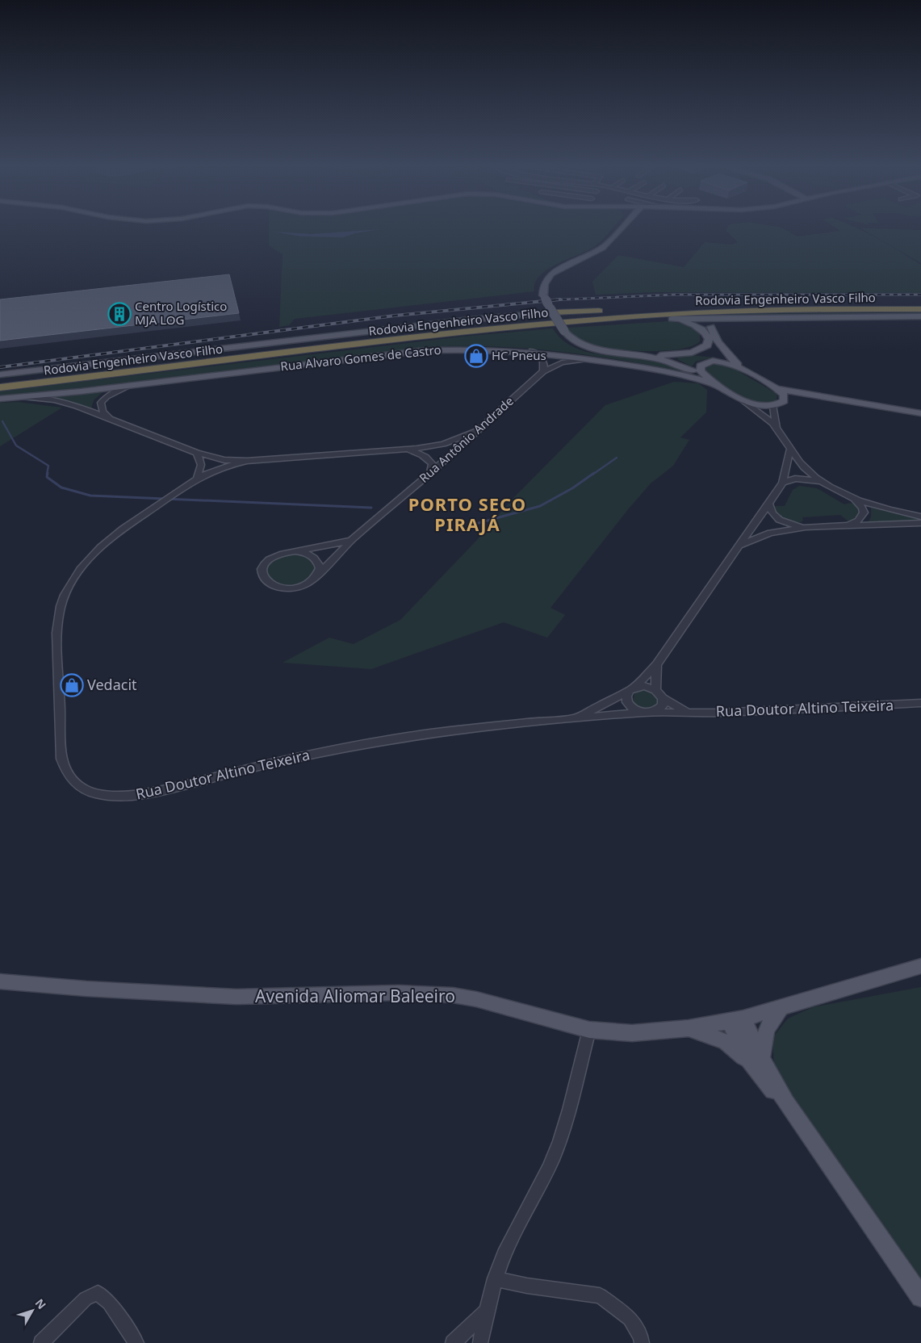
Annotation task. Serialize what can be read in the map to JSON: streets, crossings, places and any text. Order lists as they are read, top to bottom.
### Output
{
  "streets": {
    "highway": ["Rodovia Engenheiro Vasco Filho"],
    "main road": ["Rua Alvaro Gomes de Castro", "Avenida Aliomar Baleeiro"],
    "street": ["Rua Antônio Andrade", "Rua Doutor Altino Teixeira"]
  },
  "crossings": [
    ["Rua Alvaro Gomes de Castro", "Rua Antônio Andrade"]
  ],
  "districts": ["PORTO SECO PIRAJÁ"],
  "places": {
    "building": ["Centro Logístico MJA LOG"],
    "shop": ["HC Pneus", "Vedacit"]
  },
  "north": "top right"
}
